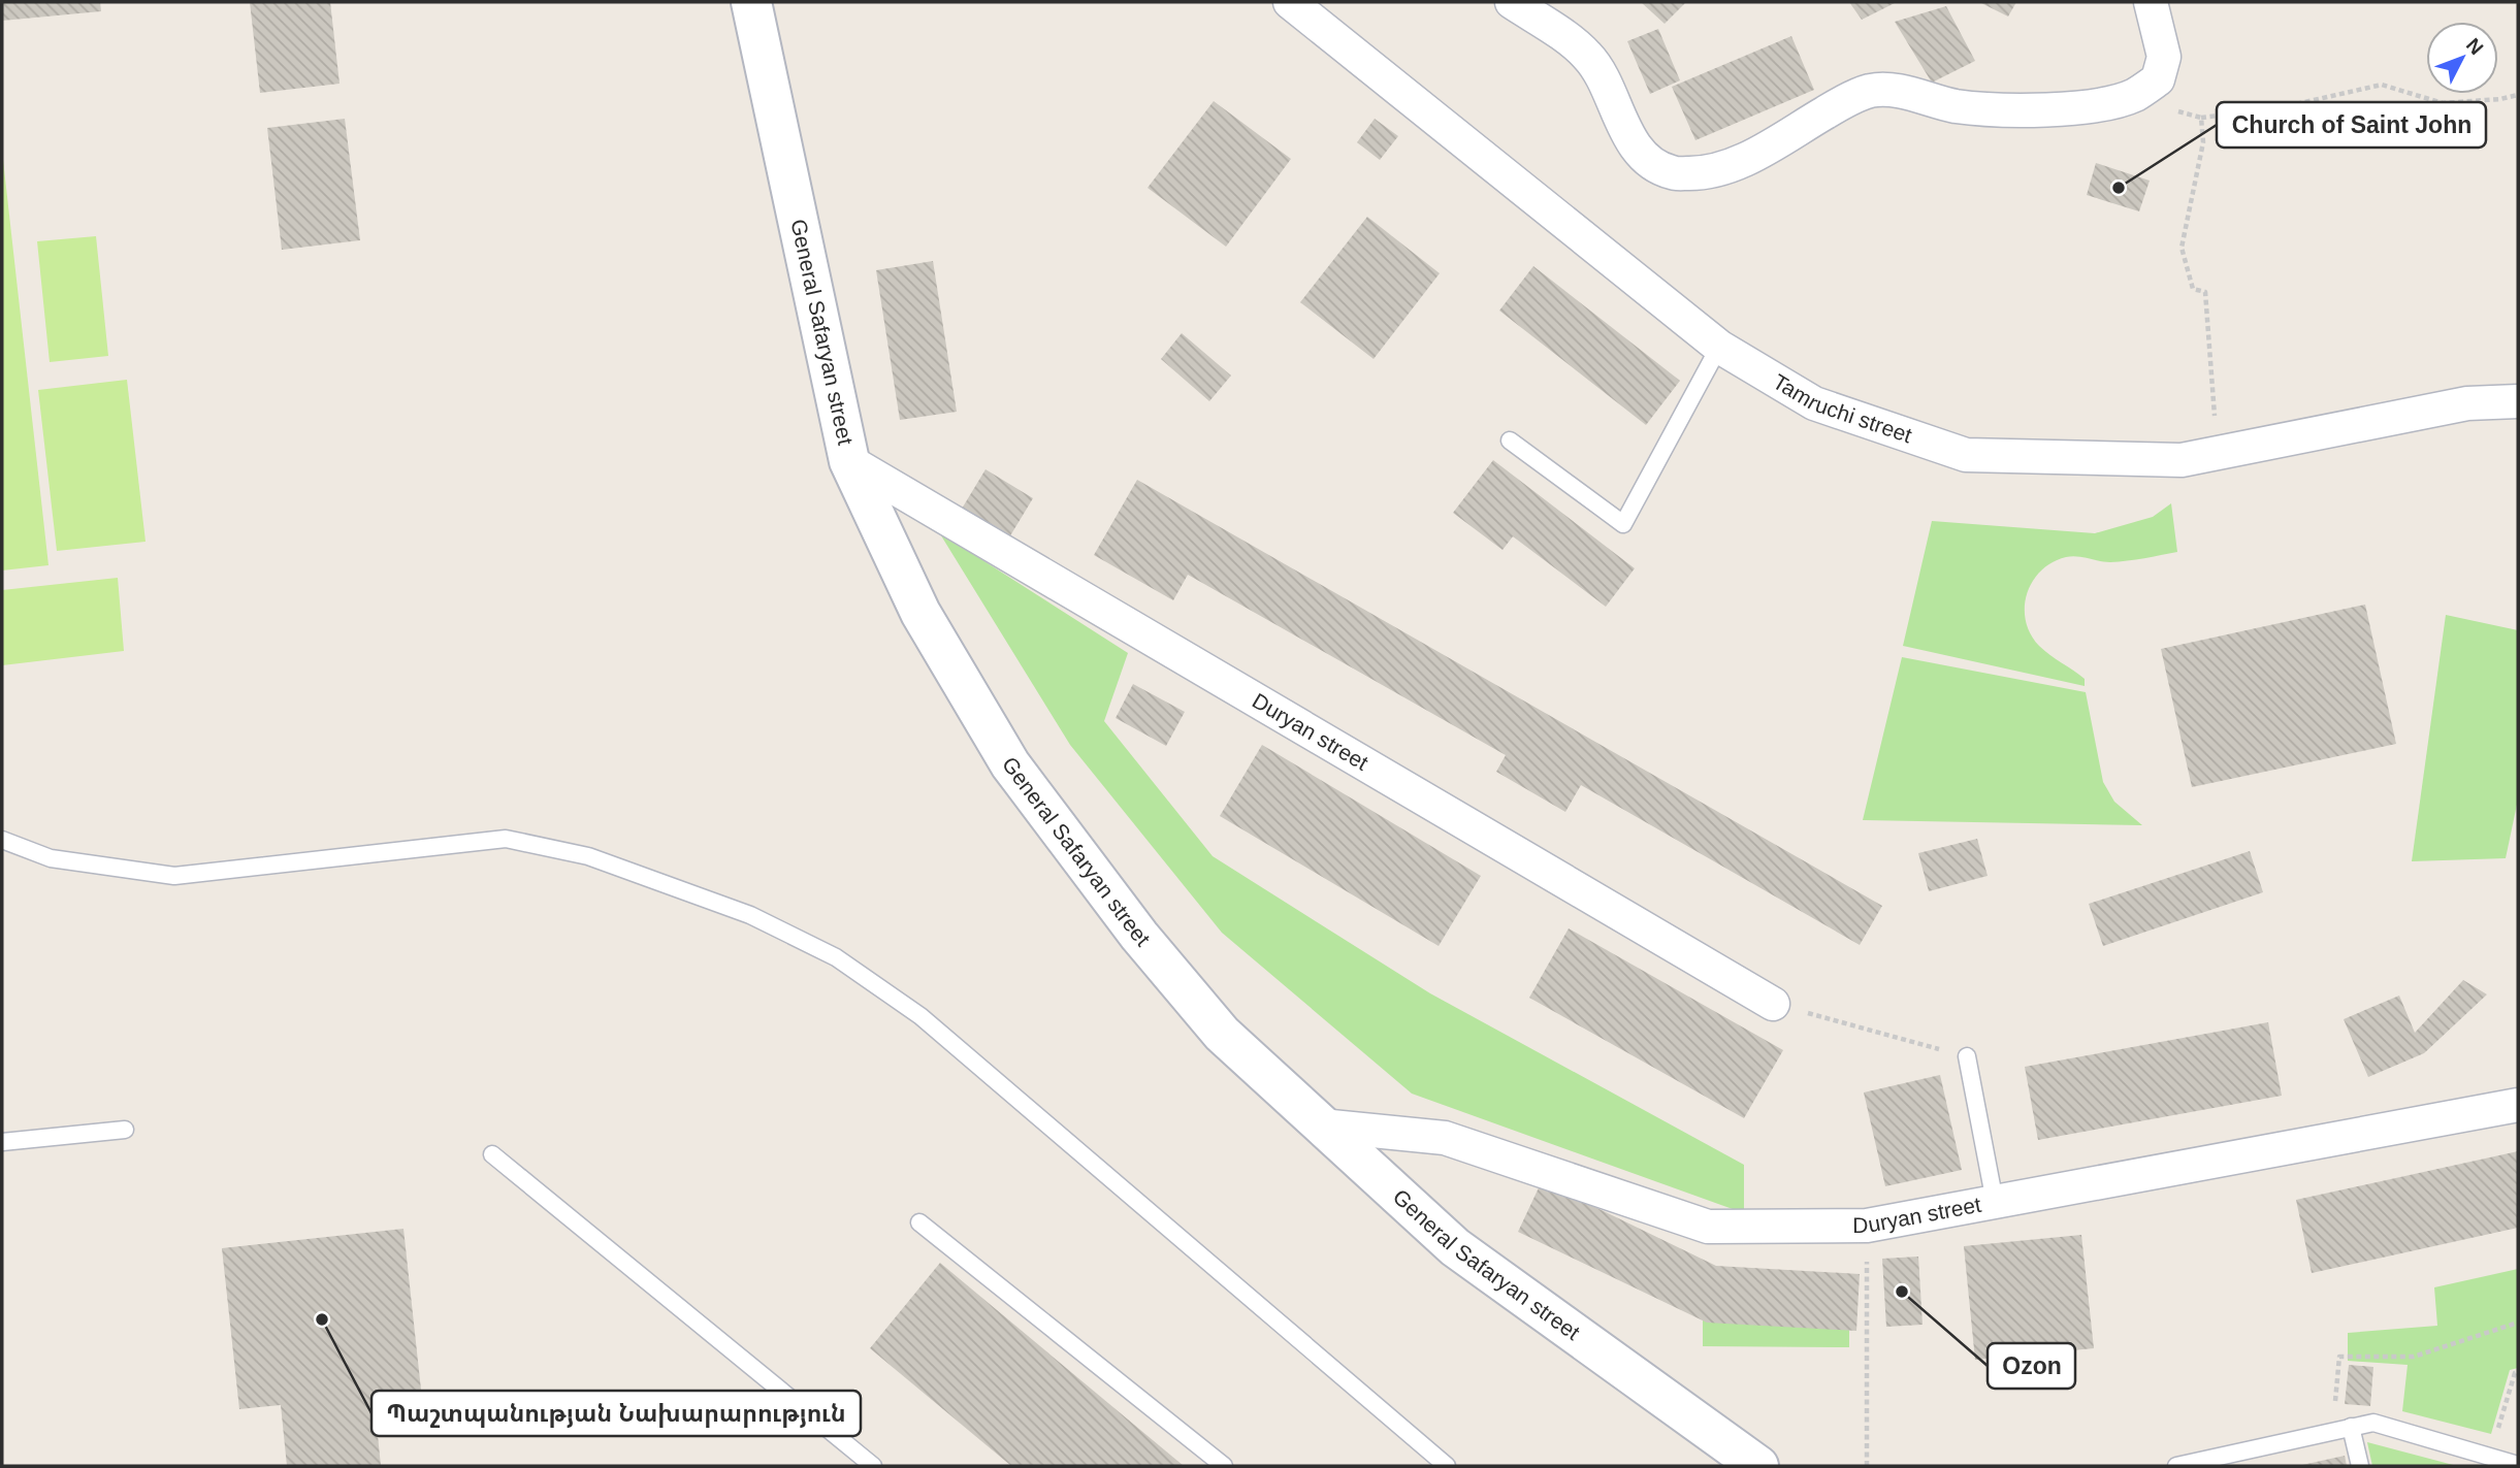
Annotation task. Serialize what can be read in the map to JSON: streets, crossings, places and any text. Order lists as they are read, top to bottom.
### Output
{
  "streets": {
    "street": ["General Safaryan street", "Tamruchi street", "Duryan street"]
  },
  "crossings": [
    ["General Safaryan street", "Duryan street"]
  ],
  "places": ["Church of Saint John", "Ozon", "Պաշտպանության Նախարարություն"],
  "north": "top right"
}
